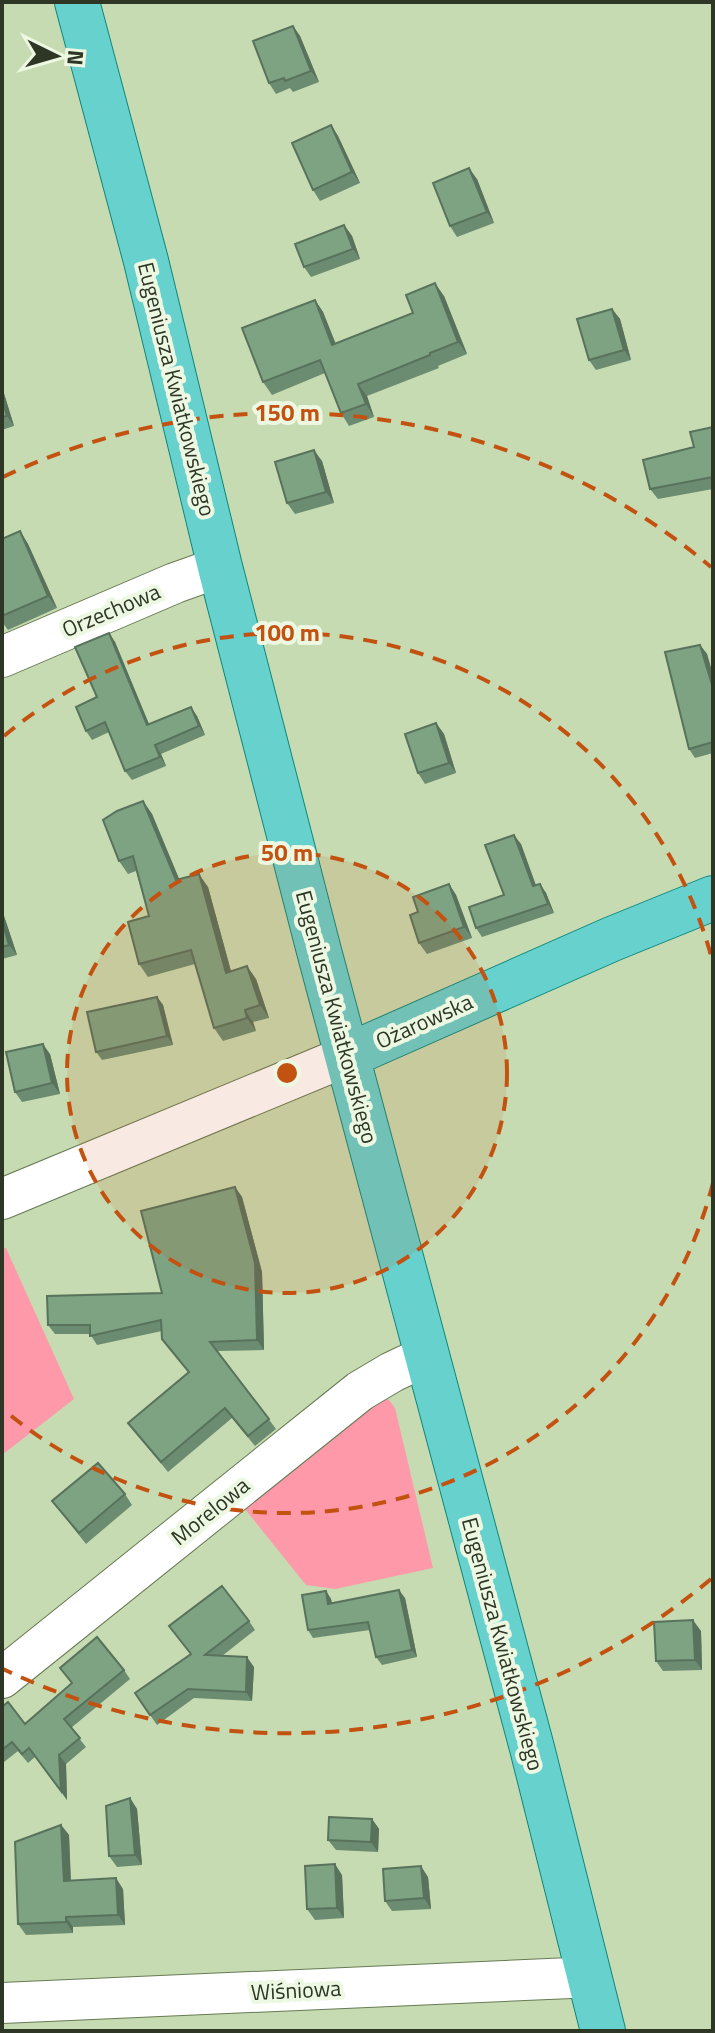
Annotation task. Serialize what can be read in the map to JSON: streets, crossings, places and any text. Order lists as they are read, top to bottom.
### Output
{
  "streets": {
    "main road": ["Eugeniusza Kwiatkowskiego", "Ożarowska"],
    "street": ["Orzechowa", "Morelowa", "Wiśniowa"]
  },
  "crossings": [
    ["Eugeniusza Kwiatkowskiego", "Orzechowa"],
    ["Eugeniusza Kwiatkowskiego", "Ożarowska"],
    ["Eugeniusza Kwiatkowskiego", "Morelowa"],
    ["Eugeniusza Kwiatkowskiego", "Wiśniowa"]
  ],
  "north": "right",
  "rings": ["150 m", "100 m", "50 m"]
}
